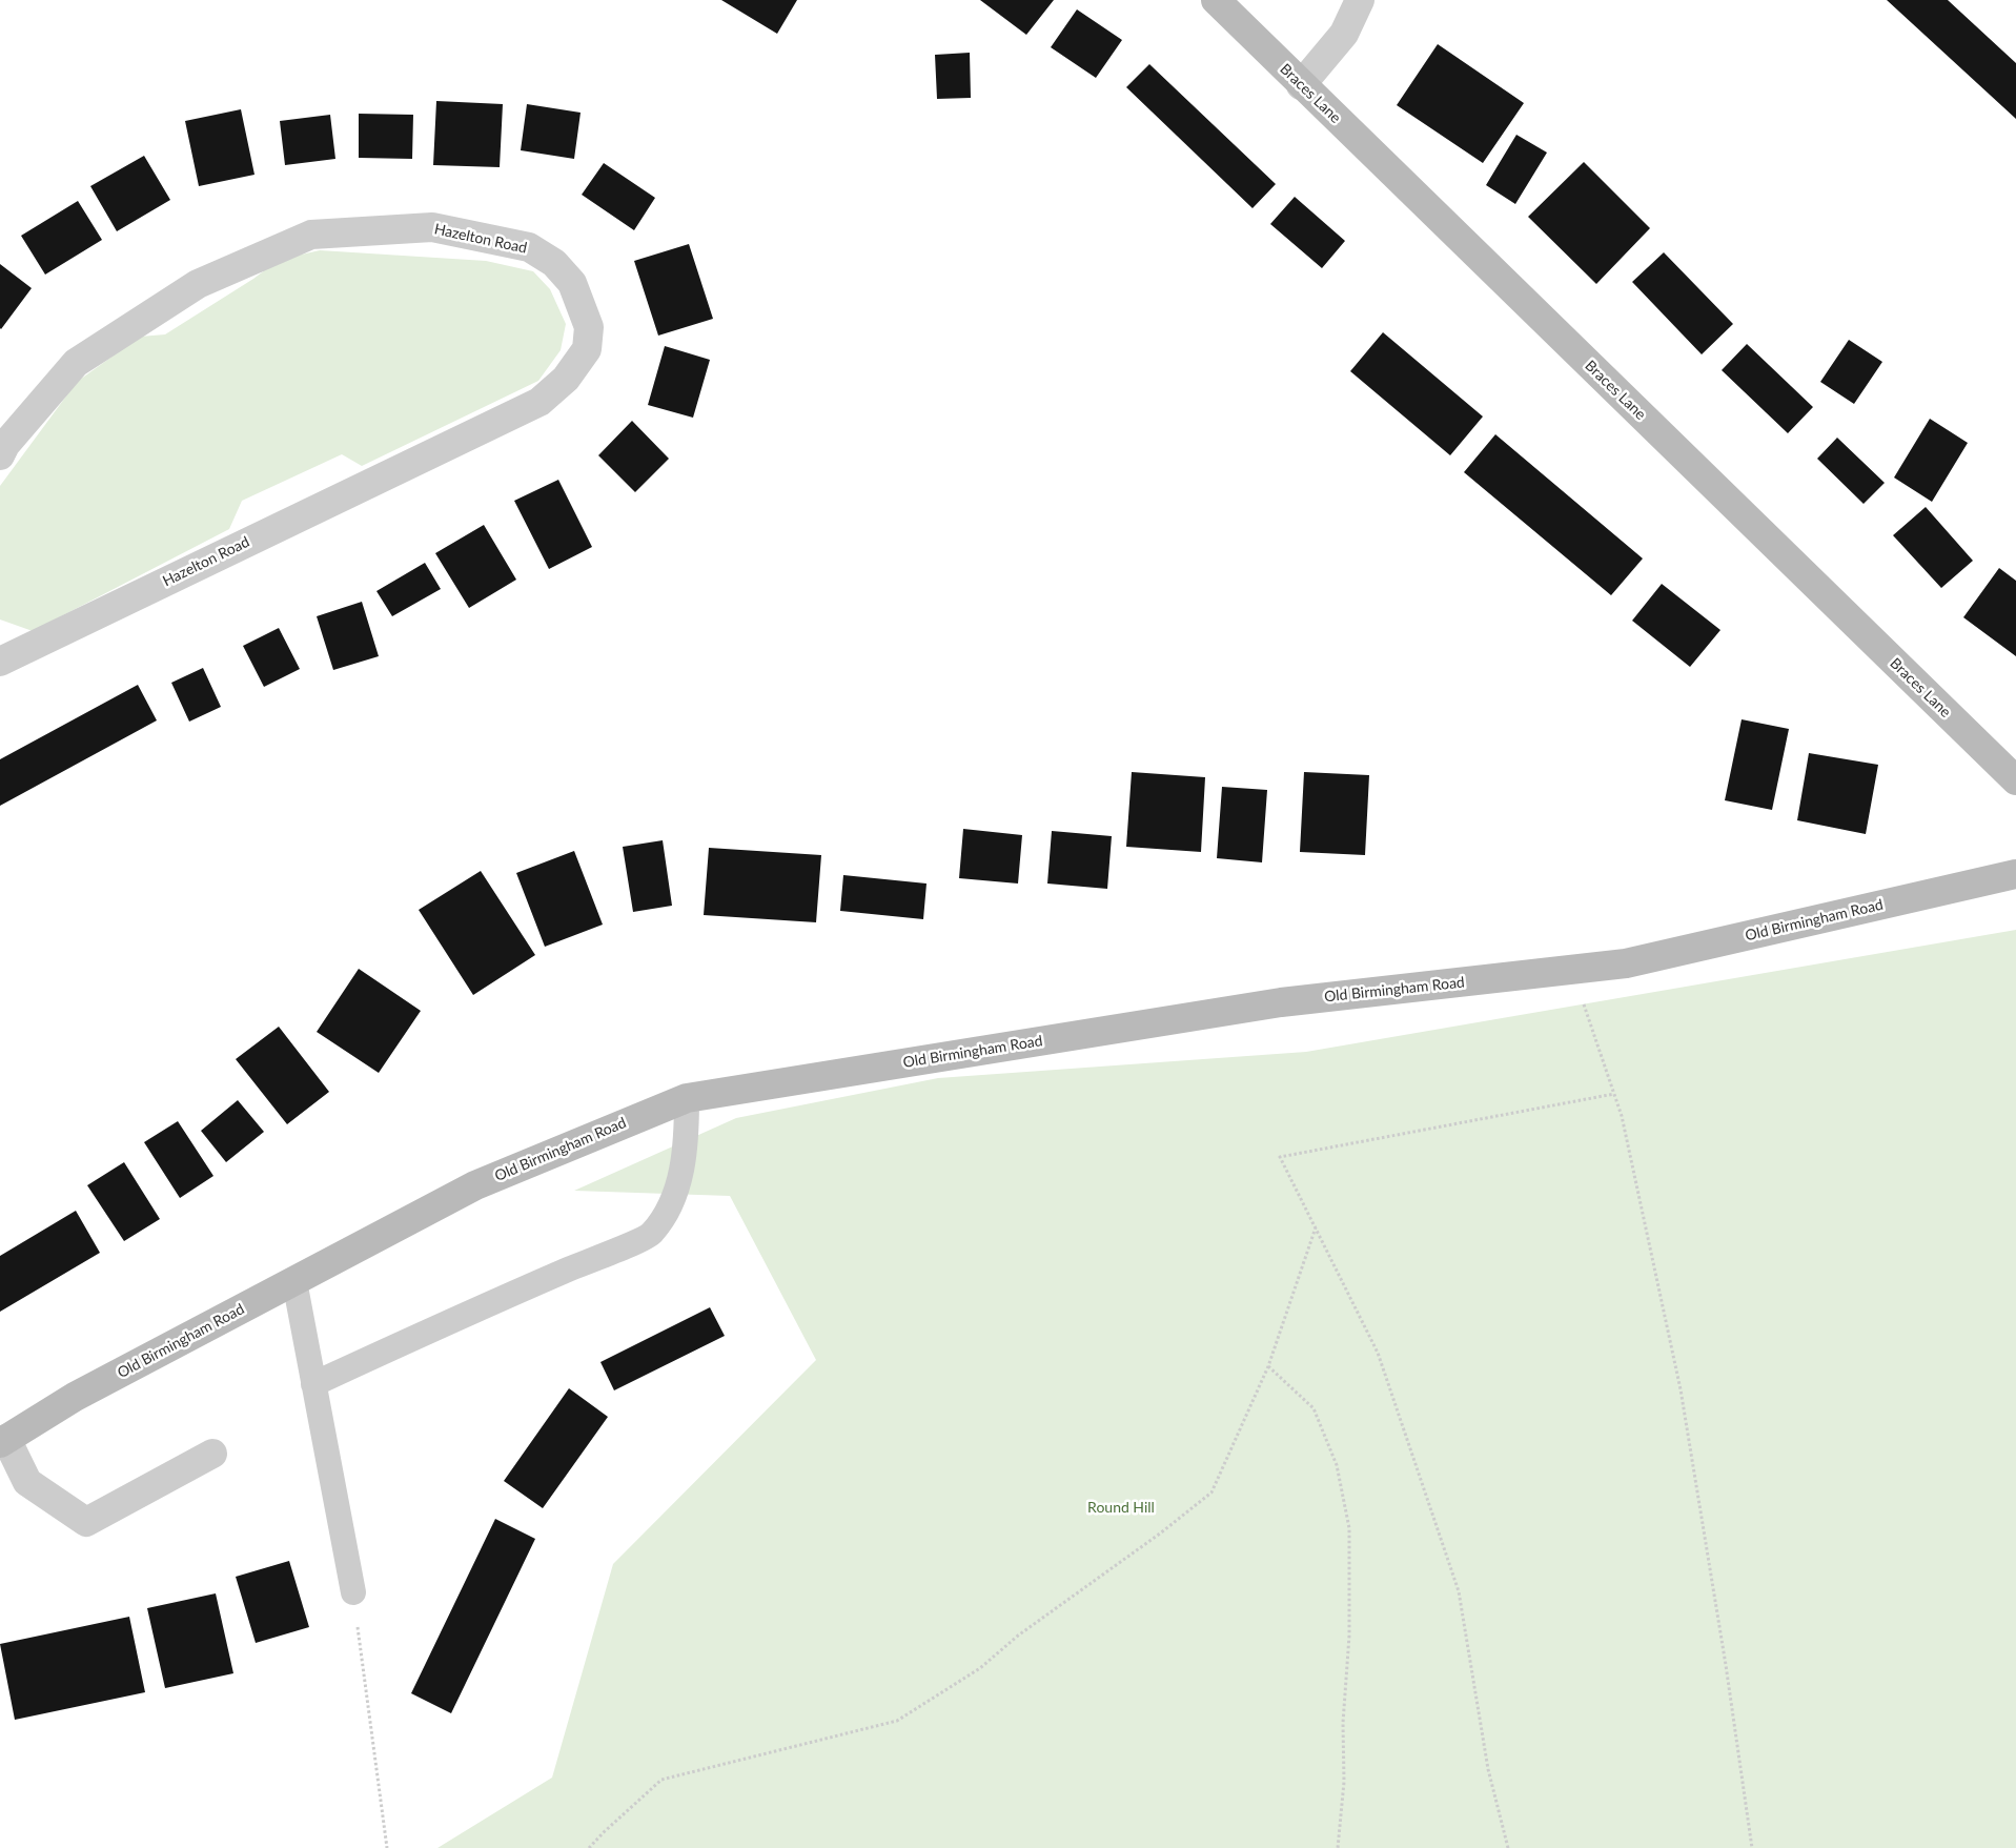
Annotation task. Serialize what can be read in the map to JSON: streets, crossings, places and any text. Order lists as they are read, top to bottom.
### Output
{
  "streets": {
    "main road": ["Braces Lane", "Old Birmingham Road"],
    "street": ["Hazelton Road"]
  },
  "parks": ["Round Hill"]
}
